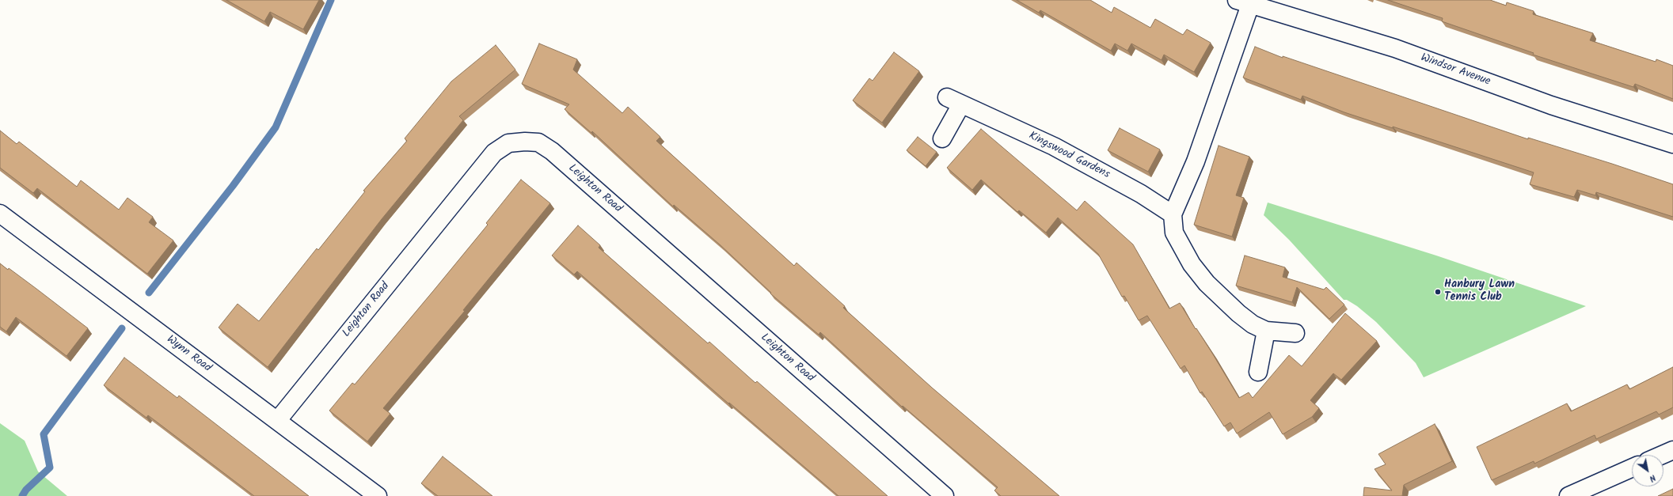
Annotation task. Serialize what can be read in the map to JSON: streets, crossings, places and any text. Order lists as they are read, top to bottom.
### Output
{
  "streets": {
    "street": [
      "Windsor Avenue",
      "Kingswood Gardens",
      "Leighton Road",
      "Wynn Road"
    ]
  },
  "crossings": [
    ["Leighton Road", "Wynn Road"]
  ],
  "places": ["Hanbury Lawn Tennis Club"],
  "north": "bottom right"
}
